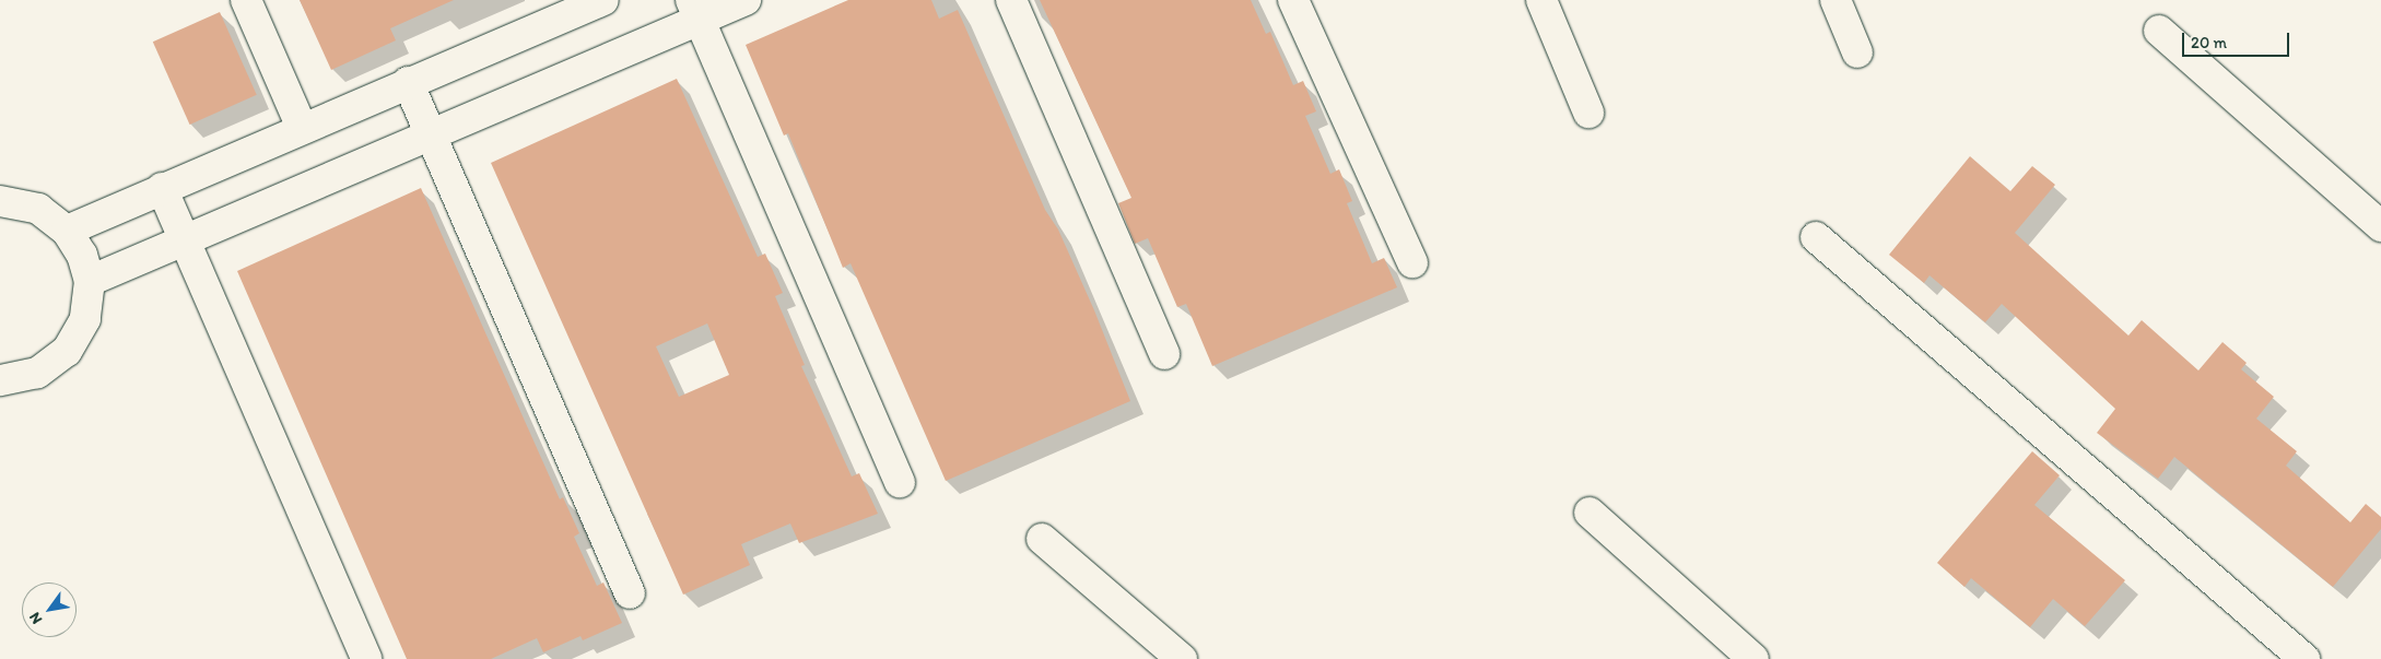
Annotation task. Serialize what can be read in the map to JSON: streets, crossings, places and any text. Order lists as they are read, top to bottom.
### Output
{
  "scale_bar": "20 m",
  "north": "bottom left"
}
